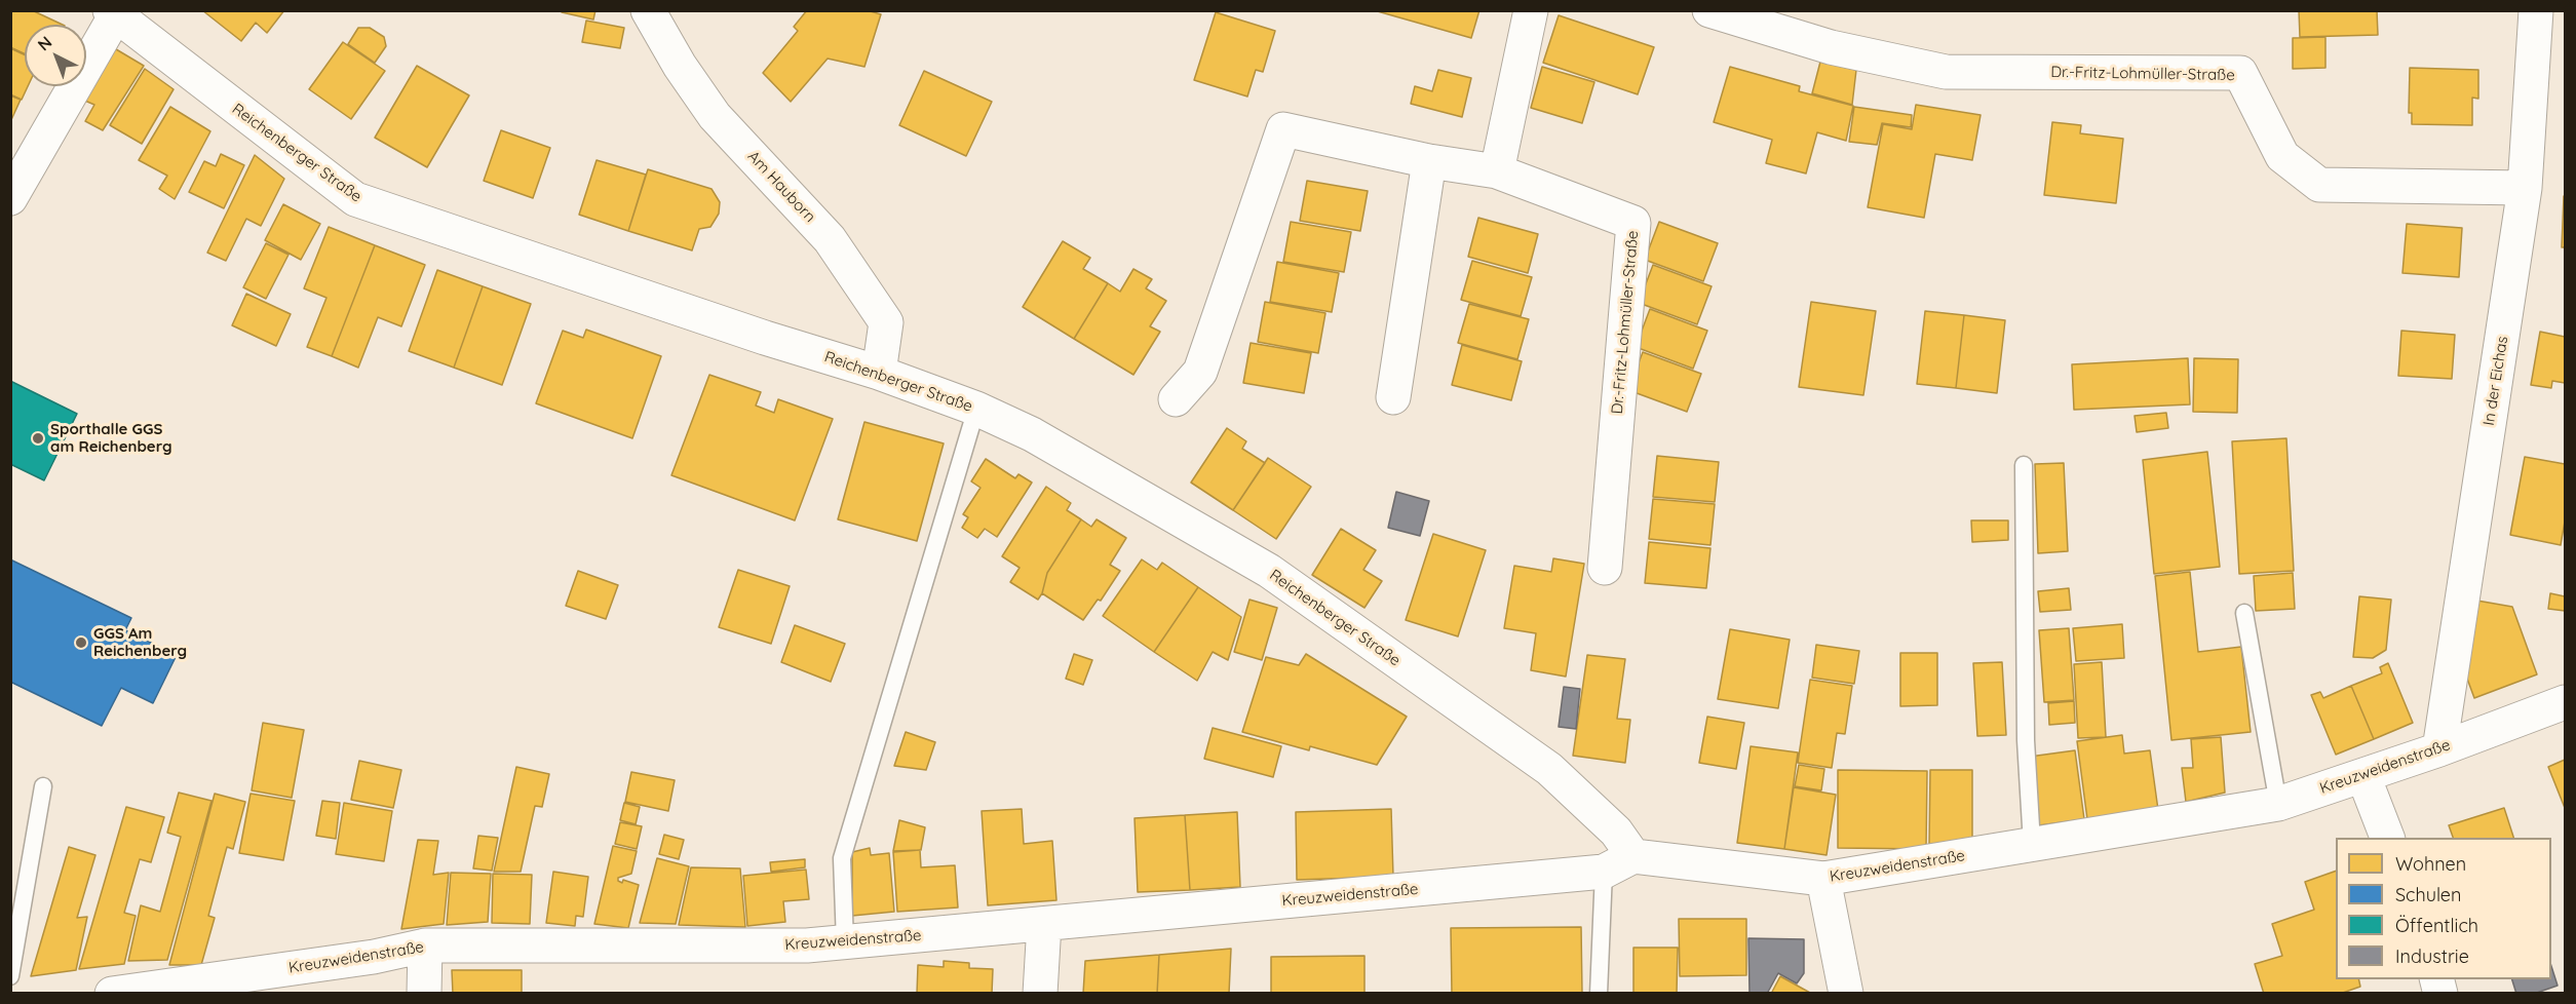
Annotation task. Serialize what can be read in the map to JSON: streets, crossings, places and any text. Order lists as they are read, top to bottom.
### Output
{
  "streets": {
    "street": [
      "Dr.-Fritz-Lohmüller-Straße",
      "Reichenberger Straße",
      "Am Hauborn",
      "In der Eichas",
      "Kreuzweidenstraße"
    ]
  },
  "crossings": [
    ["Dr.-Fritz-Lohmüller-Straße", "In der Eichas"],
    ["Reichenberger Straße", "Am Hauborn"],
    ["Reichenberger Straße", "Kreuzweidenstraße"],
    ["In der Eichas", "Kreuzweidenstraße"]
  ],
  "places": ["Sporthalle GGS am Reichenberg", "GGS Am Reichenberg"],
  "legend": [
    "Wohnen",
    "Schulen",
    "Öffentlich",
    "Industrie"
  ],
  "north": "top left"
}
